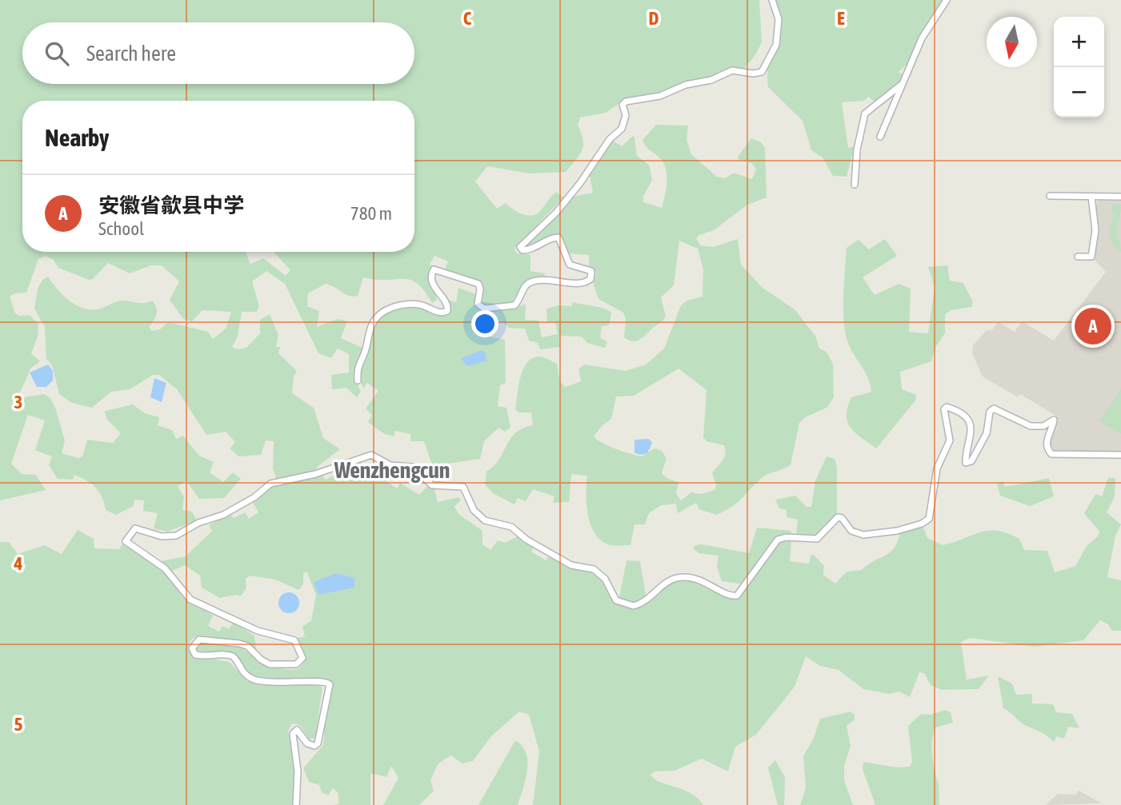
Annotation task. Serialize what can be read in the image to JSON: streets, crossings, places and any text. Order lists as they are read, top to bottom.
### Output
{
  "districts": ["Wenzhengcun"],
  "north": "bottom",
  "page": {
    "map_buttons": ["+", "−"],
    "search": "Search here",
    "heading": "Nearby",
    "list": [
      {
        "mark": "A",
        "name": "安徽省歙县中学",
        "note": "School",
        "value": "780 m"
      }
    ],
    "pins": "A"
  },
  "grid": {
    "columns": ["C", "D", "E"],
    "rows": ["3", "4", "5"]
  }
}
